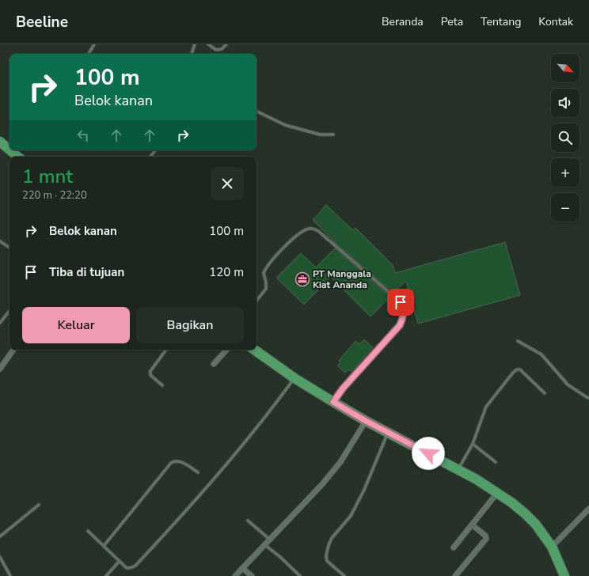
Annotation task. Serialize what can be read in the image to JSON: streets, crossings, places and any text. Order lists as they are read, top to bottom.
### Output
{
  "places": {
    "office": ["PT Manggala Kiat Ananda"]
  },
  "north": "bottom right",
  "page": {
    "header": "Beeline",
    "nav": [
      "Beranda",
      "Peta",
      "Tentang",
      "Kontak"
    ],
    "map_buttons": ["+", "−"],
    "turn": ["100 m", "Belok kanan"],
    "heading": ["1 mnt", "220 m · 22:20"],
    "list": [
      {
        "name": "Belok kanan",
        "value": "100 m"
      },
      {
        "name": "Tiba di tujuan",
        "value": "120 m"
      }
    ],
    "buttons": ["Keluar", "Bagikan"]
  }
}
